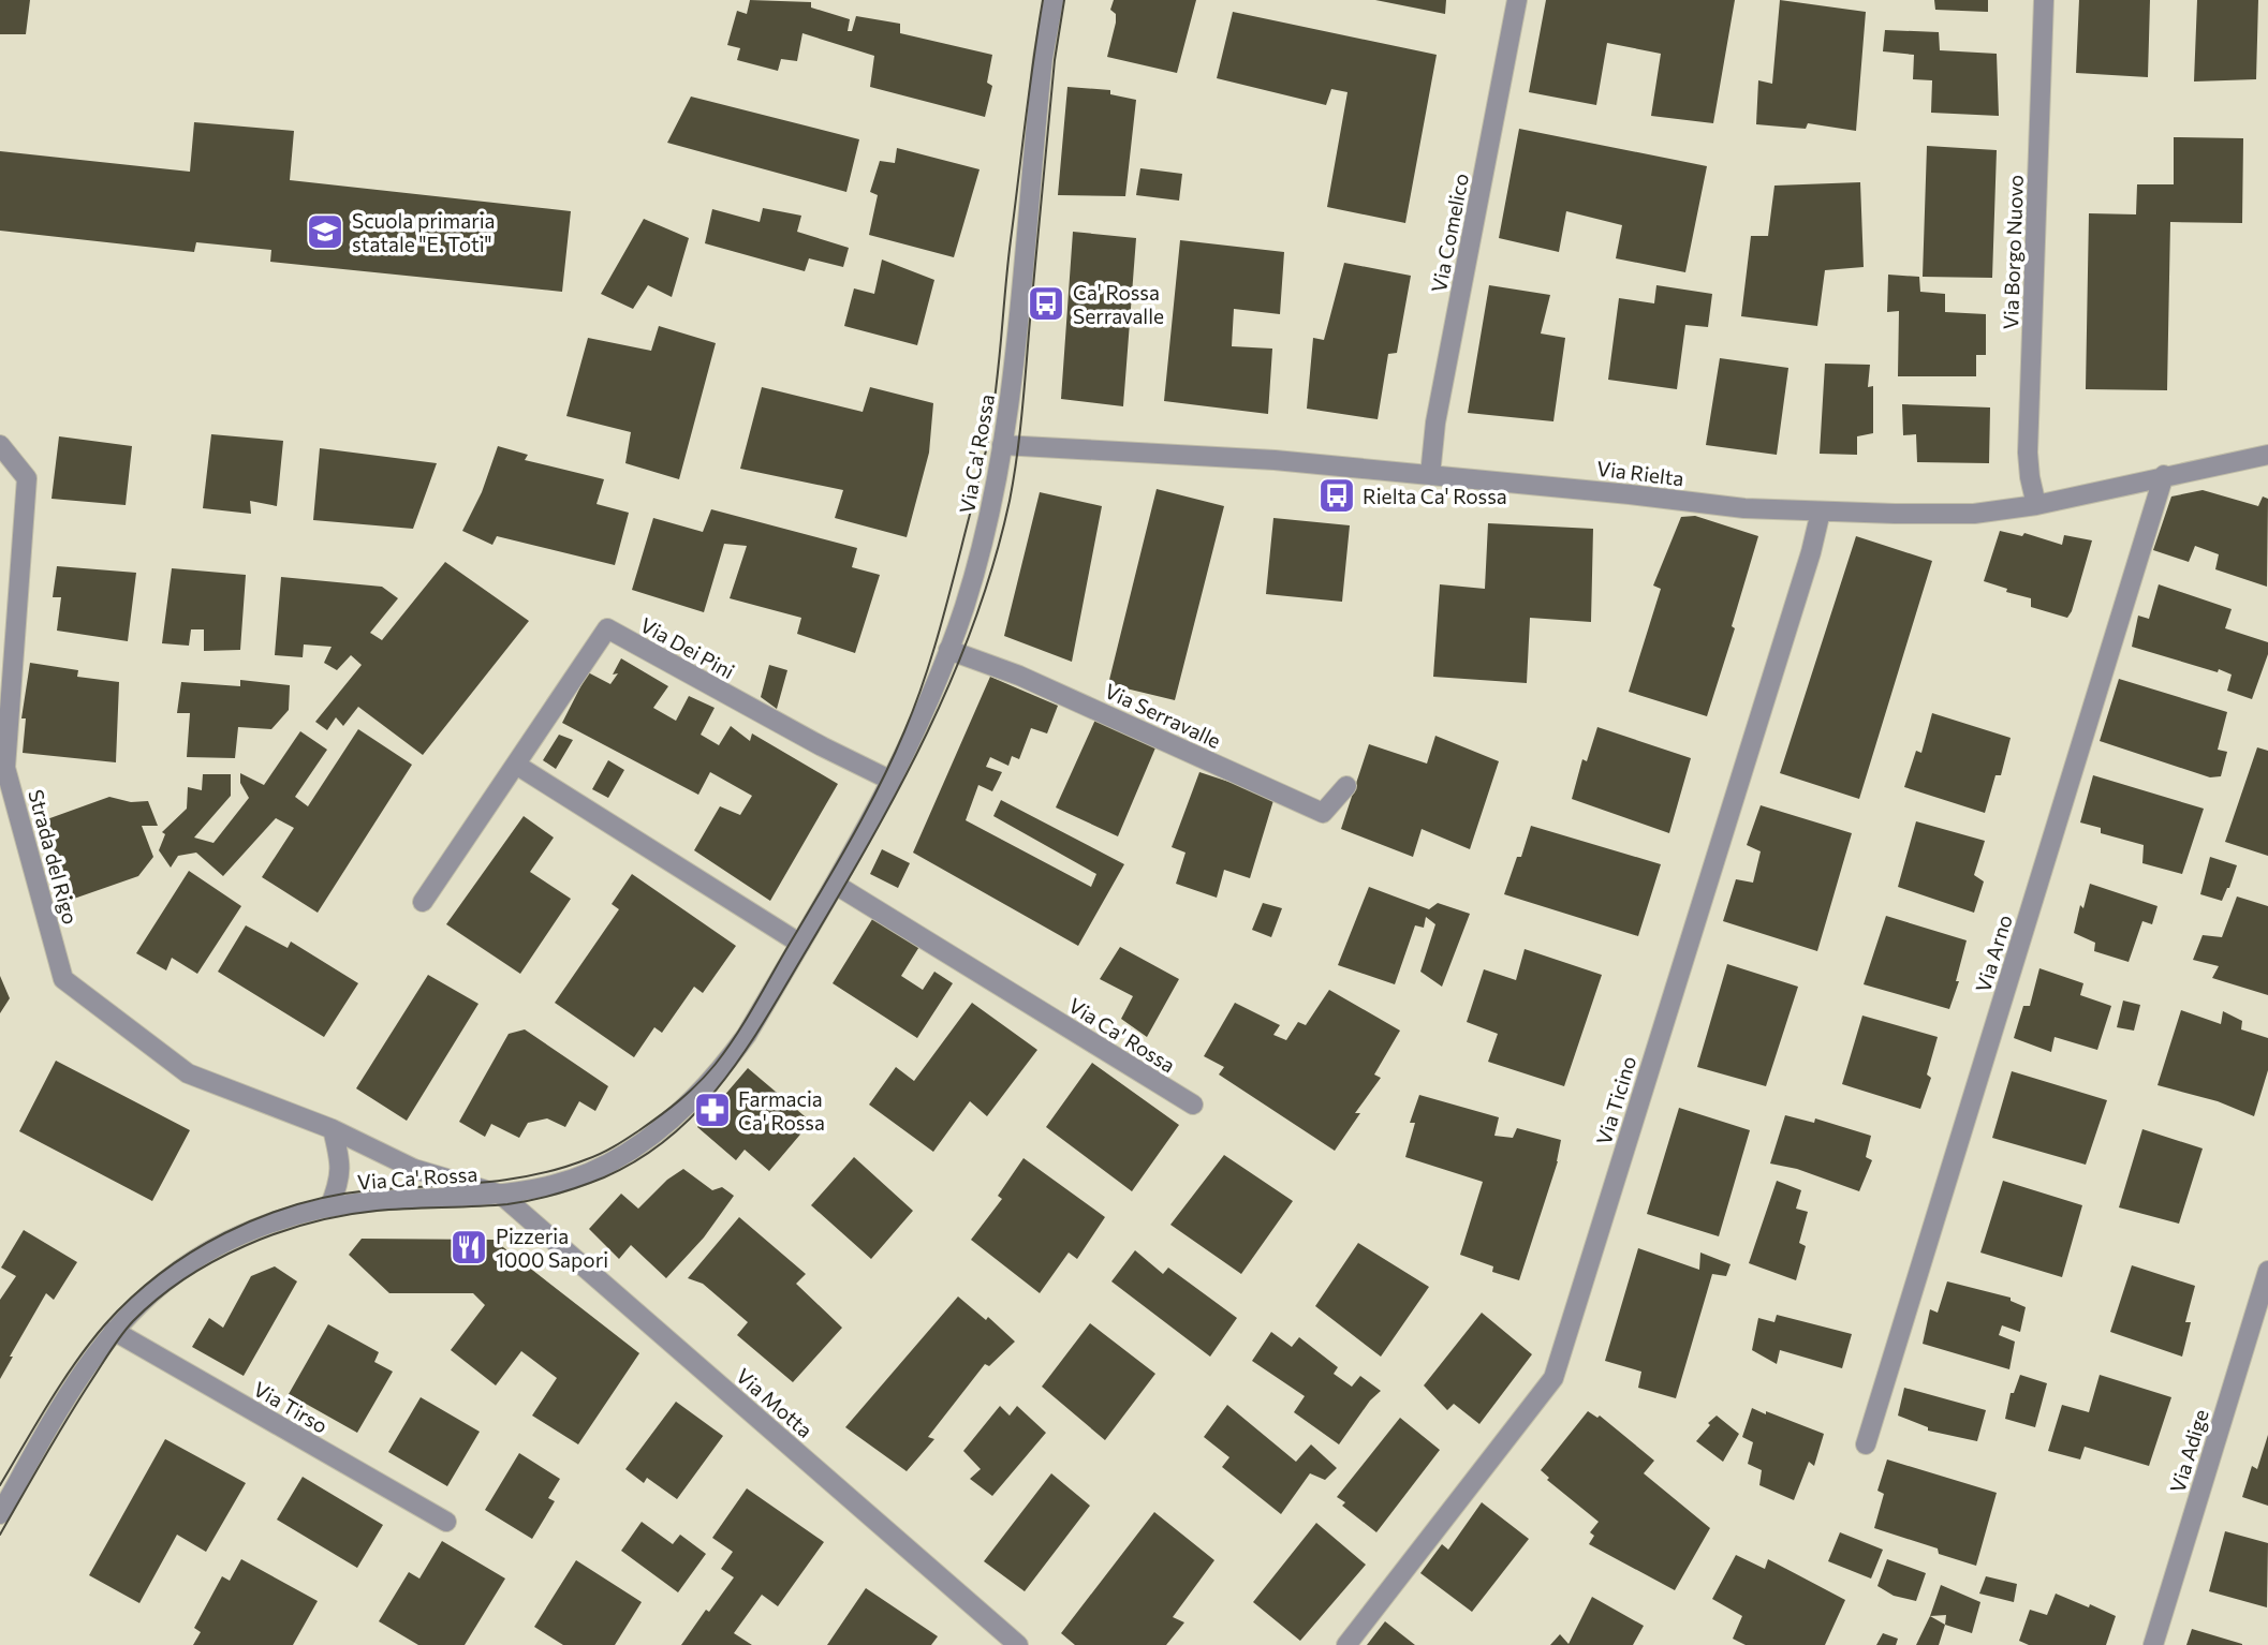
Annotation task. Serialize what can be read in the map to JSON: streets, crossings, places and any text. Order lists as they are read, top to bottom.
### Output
{
  "streets": {
    "street": [
      "Via Comelico",
      "Via Borgo Nuovo",
      "Via Ca' Rossa",
      "Via Rielta",
      "Via Dei Pini",
      "Via Serravalle",
      "Strada del Rigo",
      "Via Arno",
      "Via Ticino",
      "Via Motta",
      "Via Tirso",
      "Via Adige"
    ]
  },
  "crossings": [
    ["Via Comelico", "Via Rielta"],
    ["Via Borgo Nuovo", "Via Rielta"],
    ["Via Ca' Rossa", "Via Rielta"],
    ["Via Ca' Rossa", "Via Dei Pini"],
    ["Via Ca' Rossa", "Via Serravalle"],
    ["Via Ca' Rossa", "Strada del Rigo"],
    ["Via Ca' Rossa", "Via Motta"],
    ["Via Ca' Rossa", "Via Tirso"],
    ["Via Rielta", "Via Arno"],
    ["Via Rielta", "Via Ticino"],
    ["Strada del Rigo", "Via Motta"]
  ],
  "places": {
    "school or university": ["Scuola primaria statale \"E. Toti\""],
    "bus stop": ["Ca' Rossa Serravalle", "Rielta Ca' Rossa"],
    "pharmacy": ["Farmacia Ca' Rossa"],
    "restaurant": ["Pizzeria 1000 Sapori"]
  }
}
